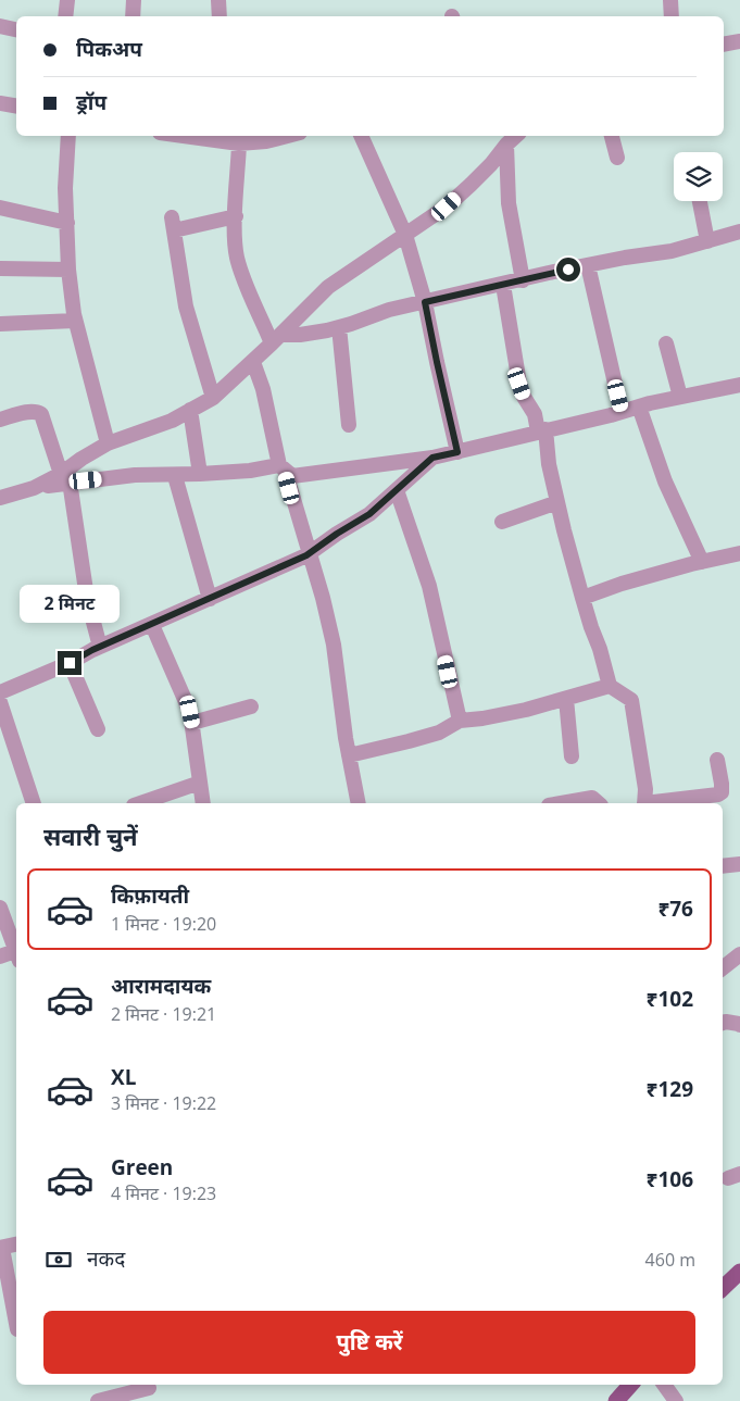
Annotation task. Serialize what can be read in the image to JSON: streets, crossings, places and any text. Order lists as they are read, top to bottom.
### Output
{
  "page": {
    "banner": ["पिकअप", "ड्रॉप"],
    "bubble": "2 मिनट",
    "heading": "सवारी चुनें",
    "list": [
      {
        "name": "किफ़ायती",
        "note": "1 मिनट · 19:20",
        "value": "₹76"
      },
      {
        "name": "आरामदायक",
        "note": "2 मिनट · 19:21",
        "value": "₹102"
      },
      {
        "name": "XL",
        "note": "3 मिनट · 19:22",
        "value": "₹129"
      },
      {
        "name": "Green",
        "note": "4 मिनट · 19:23",
        "value": "₹106"
      }
    ],
    "pay": ["नकद", "460 m"],
    "buttons": "पुष्टि करें"
  }
}
